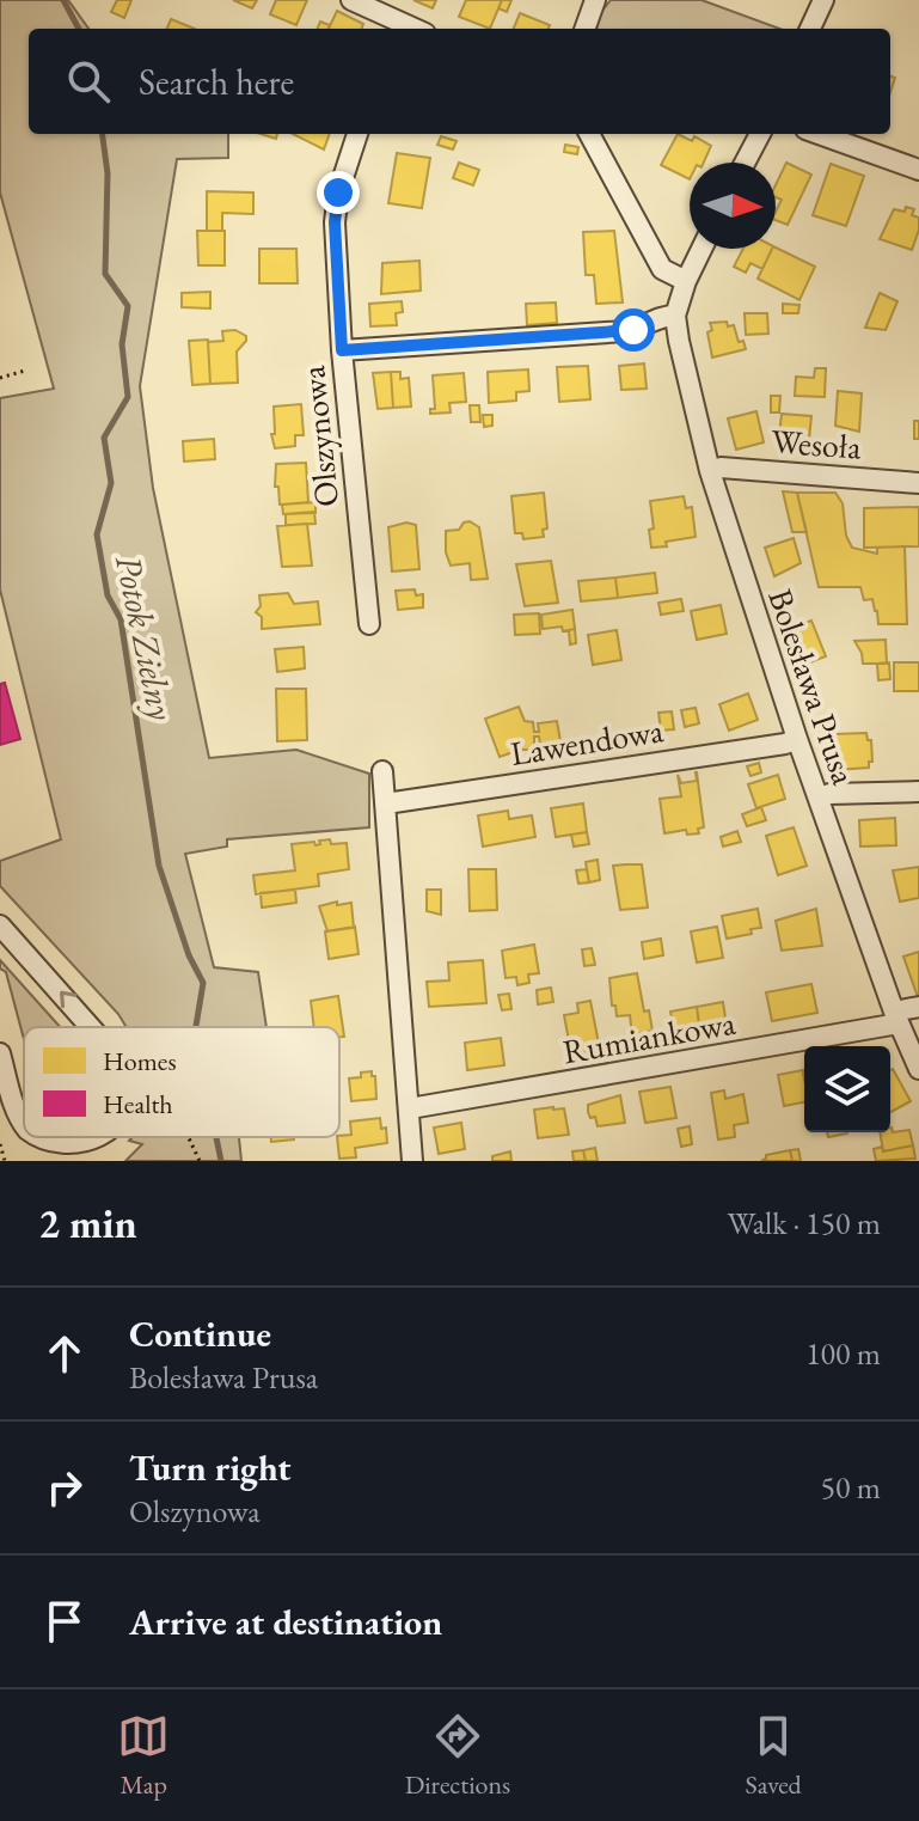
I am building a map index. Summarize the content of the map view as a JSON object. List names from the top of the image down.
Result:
{
  "streets": {
    "street": [
      "Olszynowa",
      "Wesoła",
      "Bolesława Prusa",
      "Lawendowa",
      "Rumiankowa"
    ]
  },
  "crossings": [
    ["Wesoła", "Bolesława Prusa"],
    ["Bolesława Prusa", "Lawendowa"],
    ["Bolesława Prusa", "Rumiankowa"]
  ],
  "water": ["Potok Zielny"],
  "legend": ["Homes", "Health"],
  "north": "right",
  "page": {
    "search": "Search here",
    "heading": ["2 min", "Walk · 150 m"],
    "list": [
      ["Continue", "Bolesława Prusa", "100 m"],
      ["Turn right", "Olszynowa", "50 m"],
      "Arrive at destination"
    ],
    "nav": ["Map", "Directions", "Saved"]
  }
}
